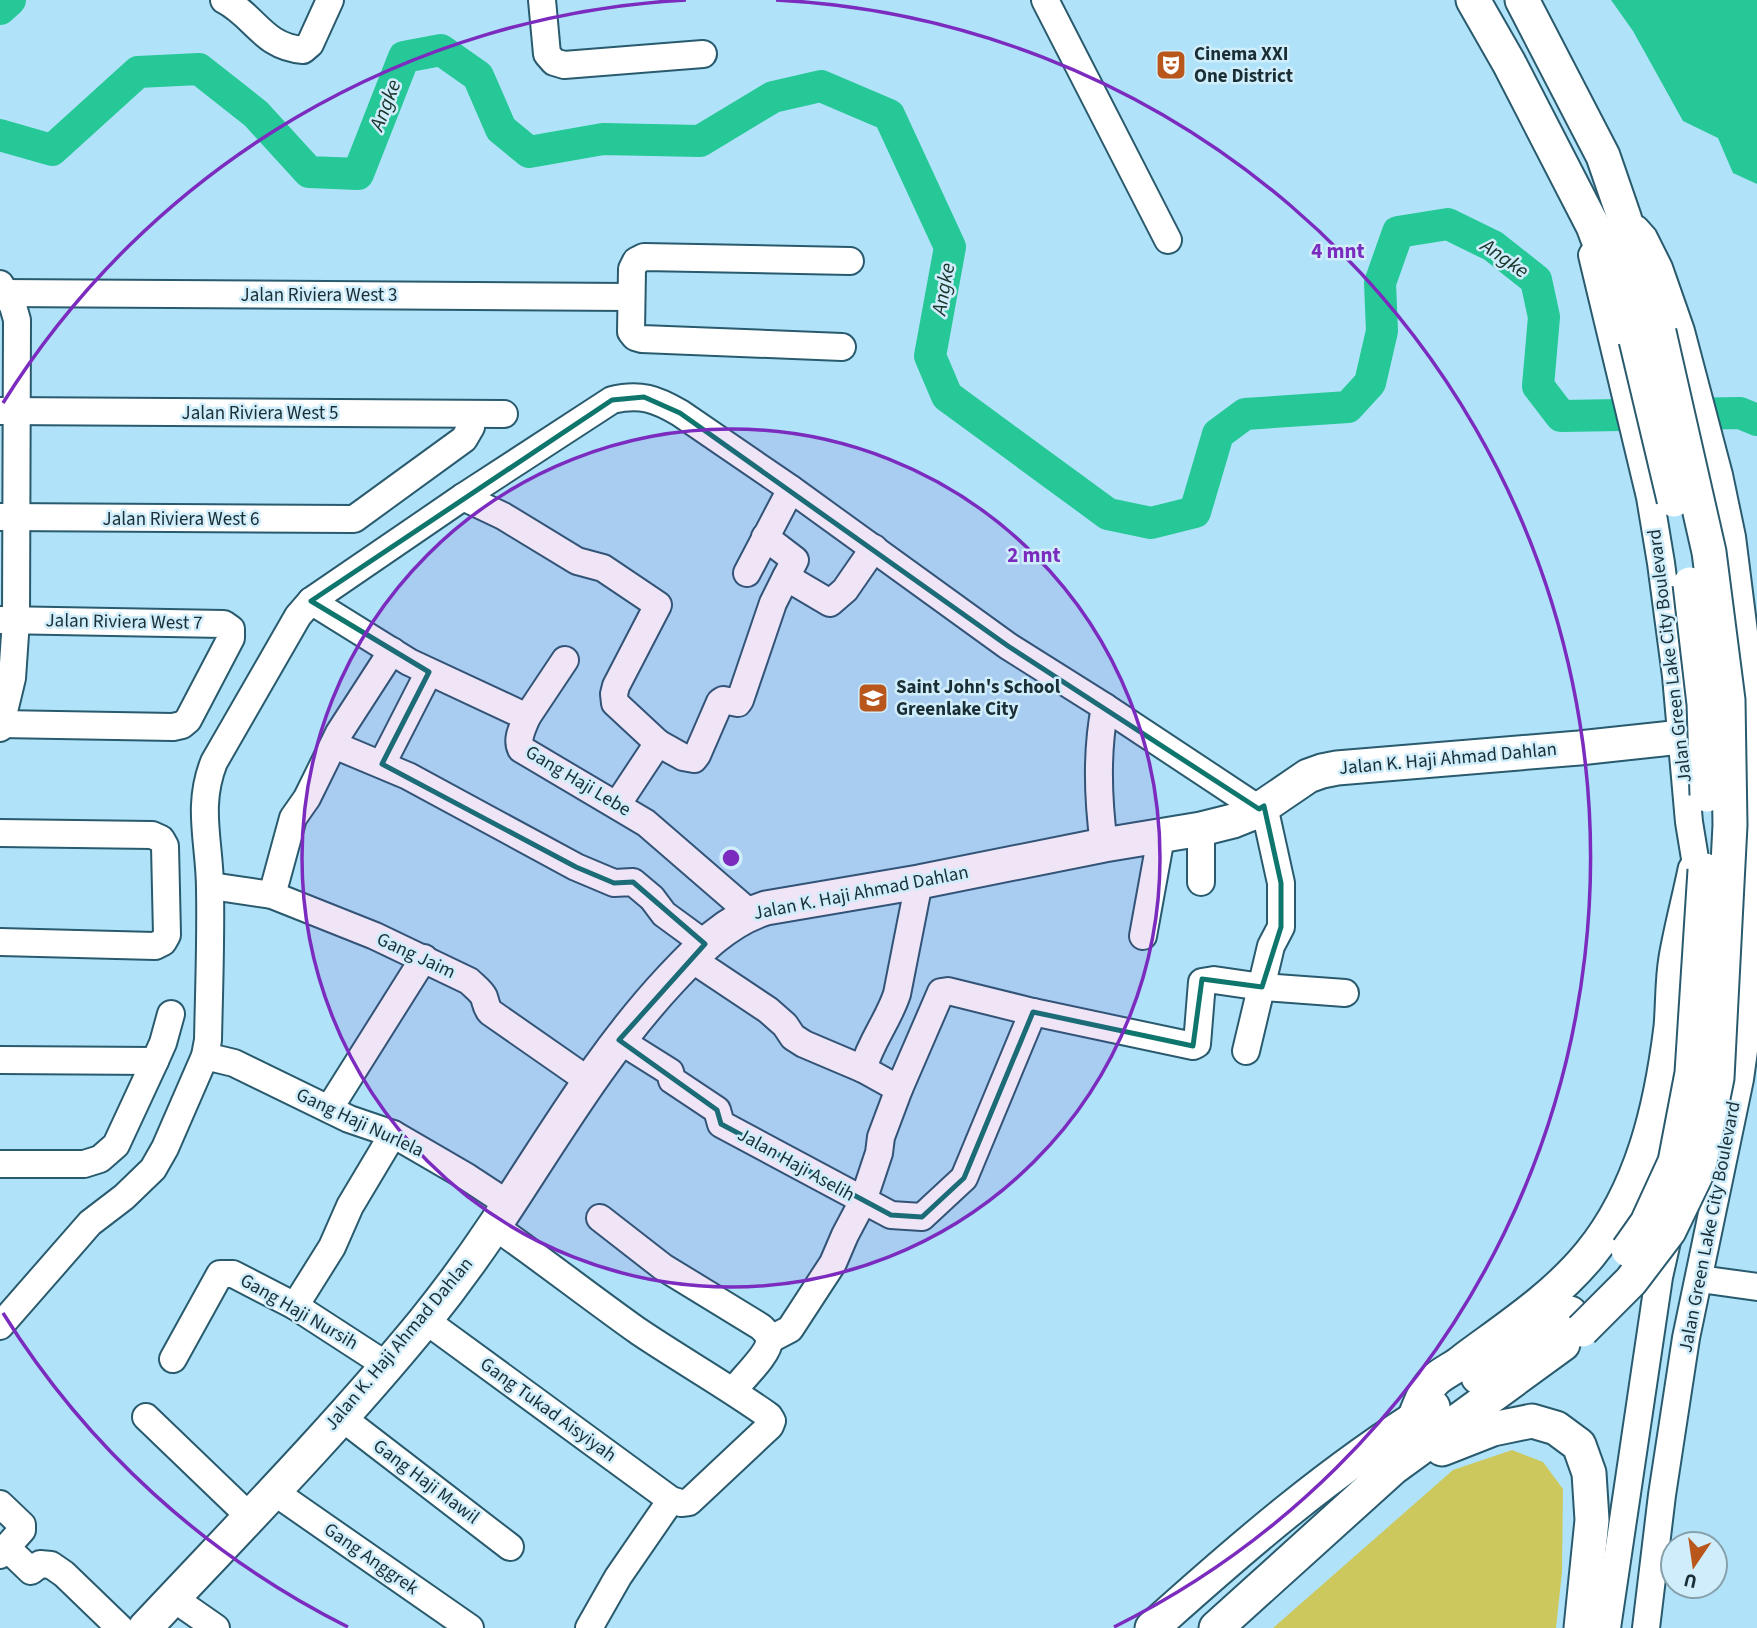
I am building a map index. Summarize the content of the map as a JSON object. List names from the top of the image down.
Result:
{
  "streets": {
    "main road": ["Jalan K. Haji Ahmad Dahlan"],
    "street": [
      "Jalan Riviera West 3",
      "Jalan Riviera West 5",
      "Jalan Riviera West 6",
      "Jalan Riviera West 7",
      "Jalan Green Lake City Boulevard",
      "Gang Haji Lebe",
      "Gang Jaim",
      "Gang Haji Nurlela",
      "Jalan Haji Aselih",
      "Gang Haji Nursih",
      "Gang Tukad Aisyiyah",
      "Gang Haji Mawil",
      "Gang Anggrek"
    ]
  },
  "crossings": [
    ["Jalan Riviera West 5", "Jalan Riviera West 6"],
    ["Jalan Green Lake City Boulevard", "Jalan K. Haji Ahmad Dahlan"],
    ["Jalan K. Haji Ahmad Dahlan", "Gang Haji Lebe"],
    ["Jalan K. Haji Ahmad Dahlan", "Gang Jaim"],
    ["Jalan K. Haji Ahmad Dahlan", "Gang Haji Nurlela"],
    ["Jalan K. Haji Ahmad Dahlan", "Jalan Haji Aselih"],
    ["Jalan K. Haji Ahmad Dahlan", "Gang Haji Nursih"],
    ["Jalan K. Haji Ahmad Dahlan", "Gang Tukad Aisyiyah"],
    ["Jalan K. Haji Ahmad Dahlan", "Gang Haji Mawil"],
    ["Jalan K. Haji Ahmad Dahlan", "Gang Anggrek"],
    ["Gang Haji Nurlela", "Gang Tukad Aisyiyah"]
  ],
  "water": ["Angke"],
  "places": {
    "theatre": ["Cinema XXI One District"],
    "school or university": ["Saint John's School Greenlake City"]
  },
  "north": "bottom",
  "rings": ["4 mnt", "2 mnt"]
}
